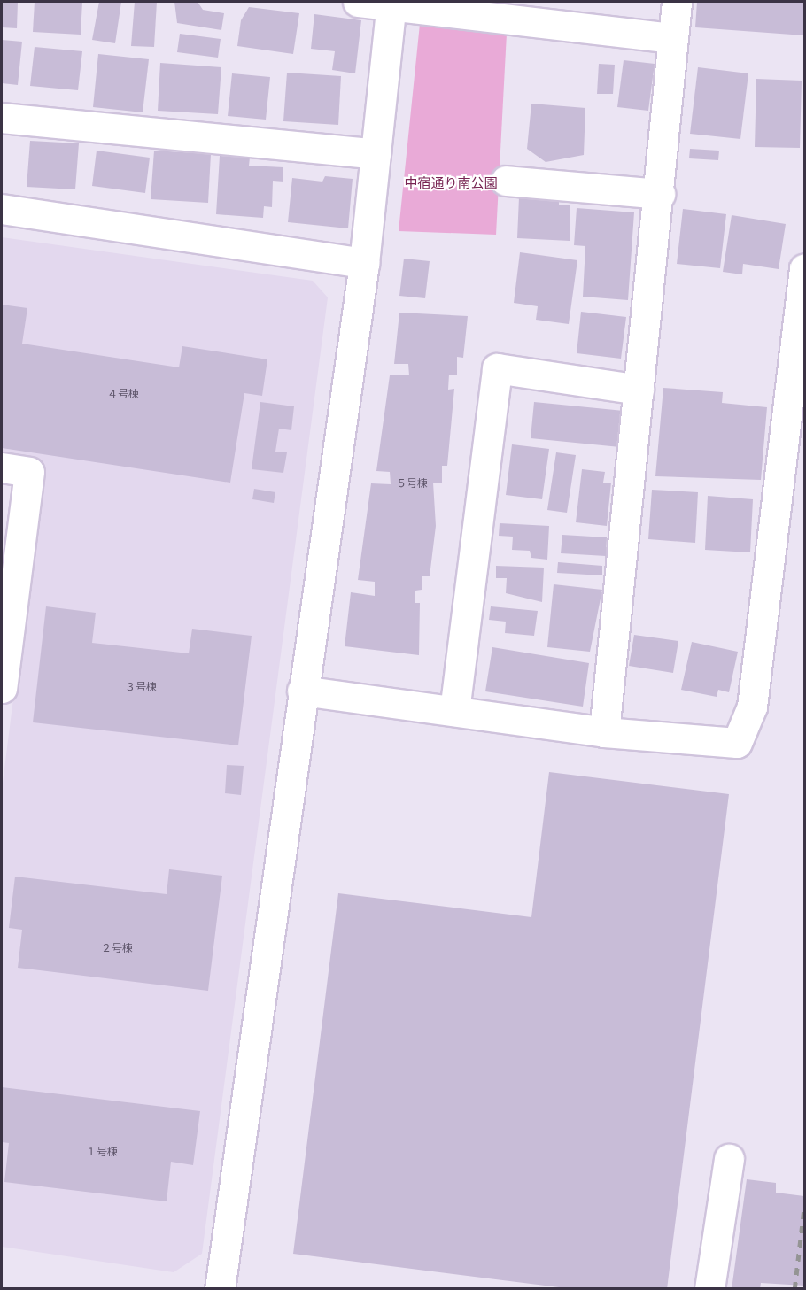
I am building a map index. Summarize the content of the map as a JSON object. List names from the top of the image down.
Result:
{
  "parks": ["中宿通り南公園"],
  "house_numbers": [
    "４号棟",
    "５号棟",
    "３号棟",
    "２号棟",
    "１号棟"
  ]
}
